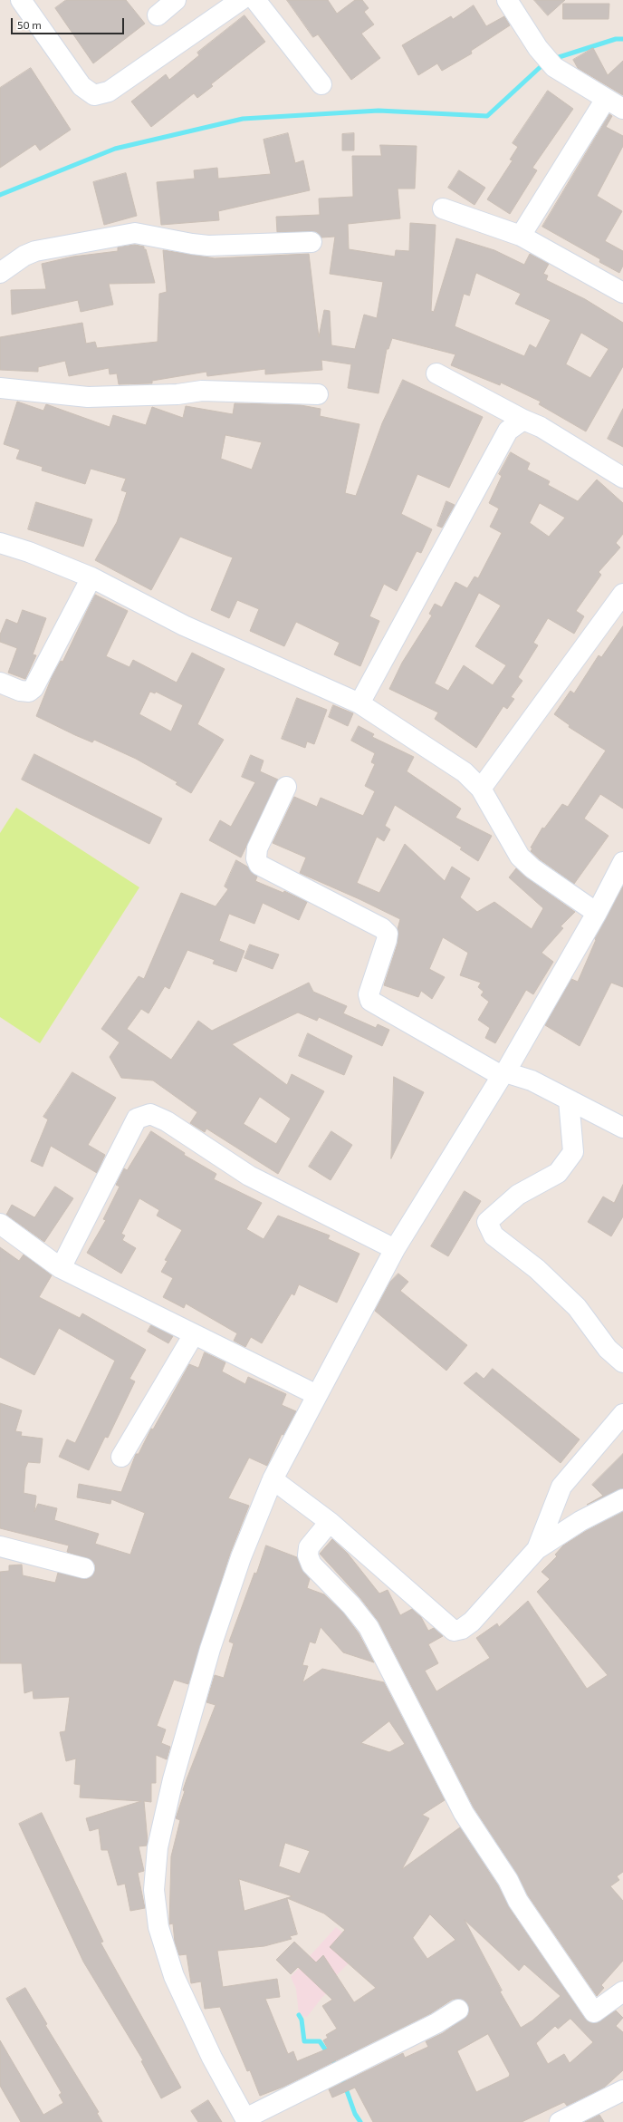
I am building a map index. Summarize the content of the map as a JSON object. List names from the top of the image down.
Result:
{
  "scale_bar": "50 m"
}
